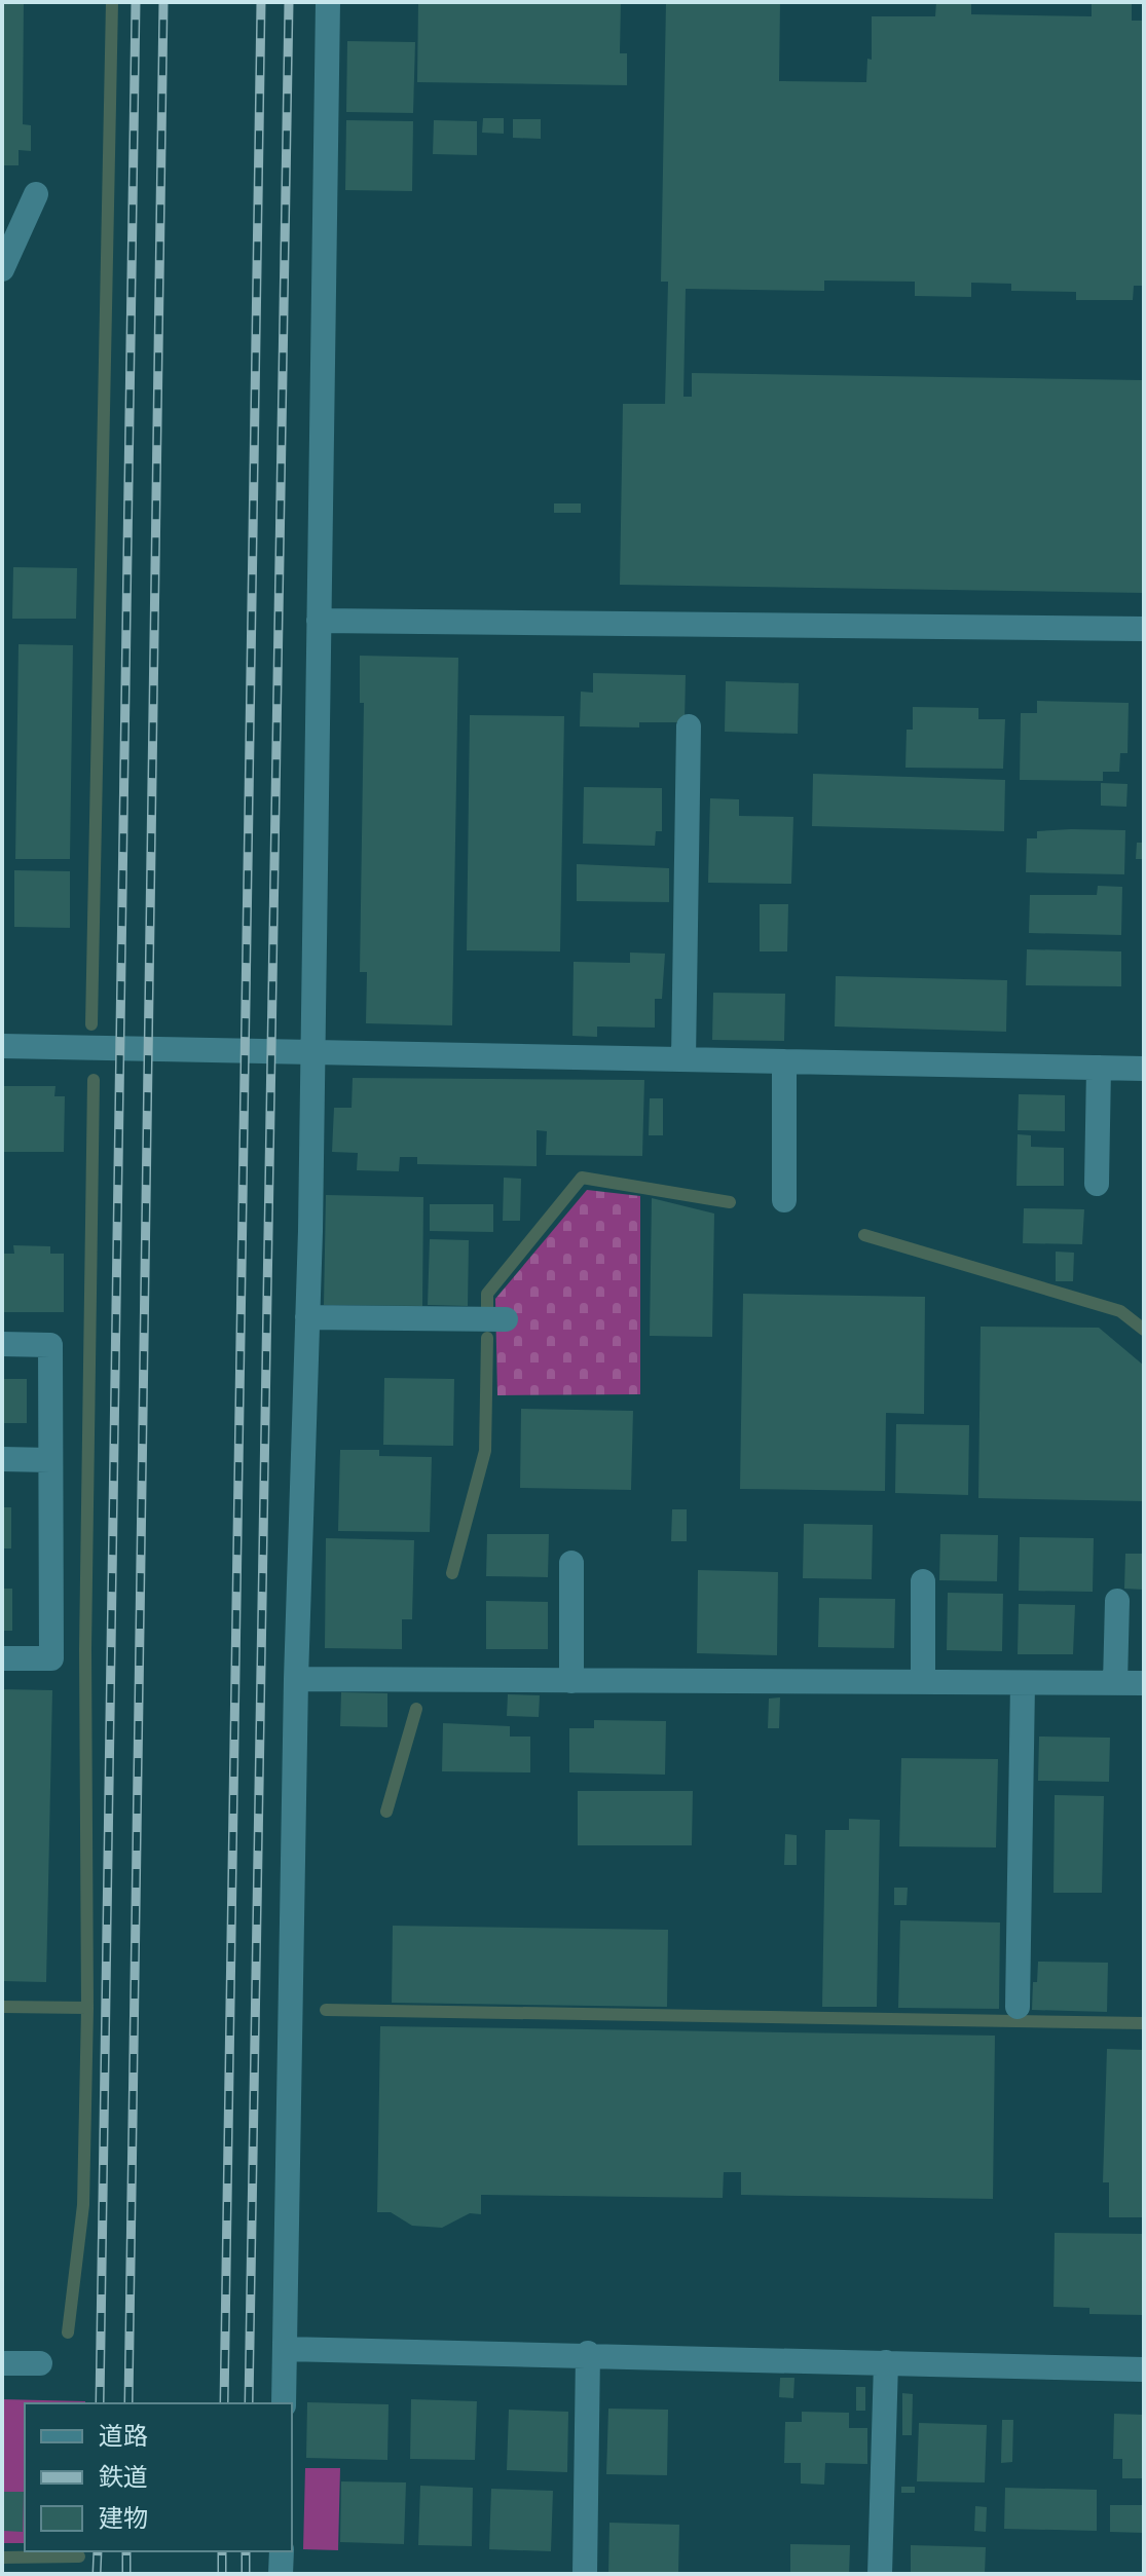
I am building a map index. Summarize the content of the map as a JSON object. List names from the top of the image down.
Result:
{
  "legend": ["道路", "鉄道", "建物"]
}
